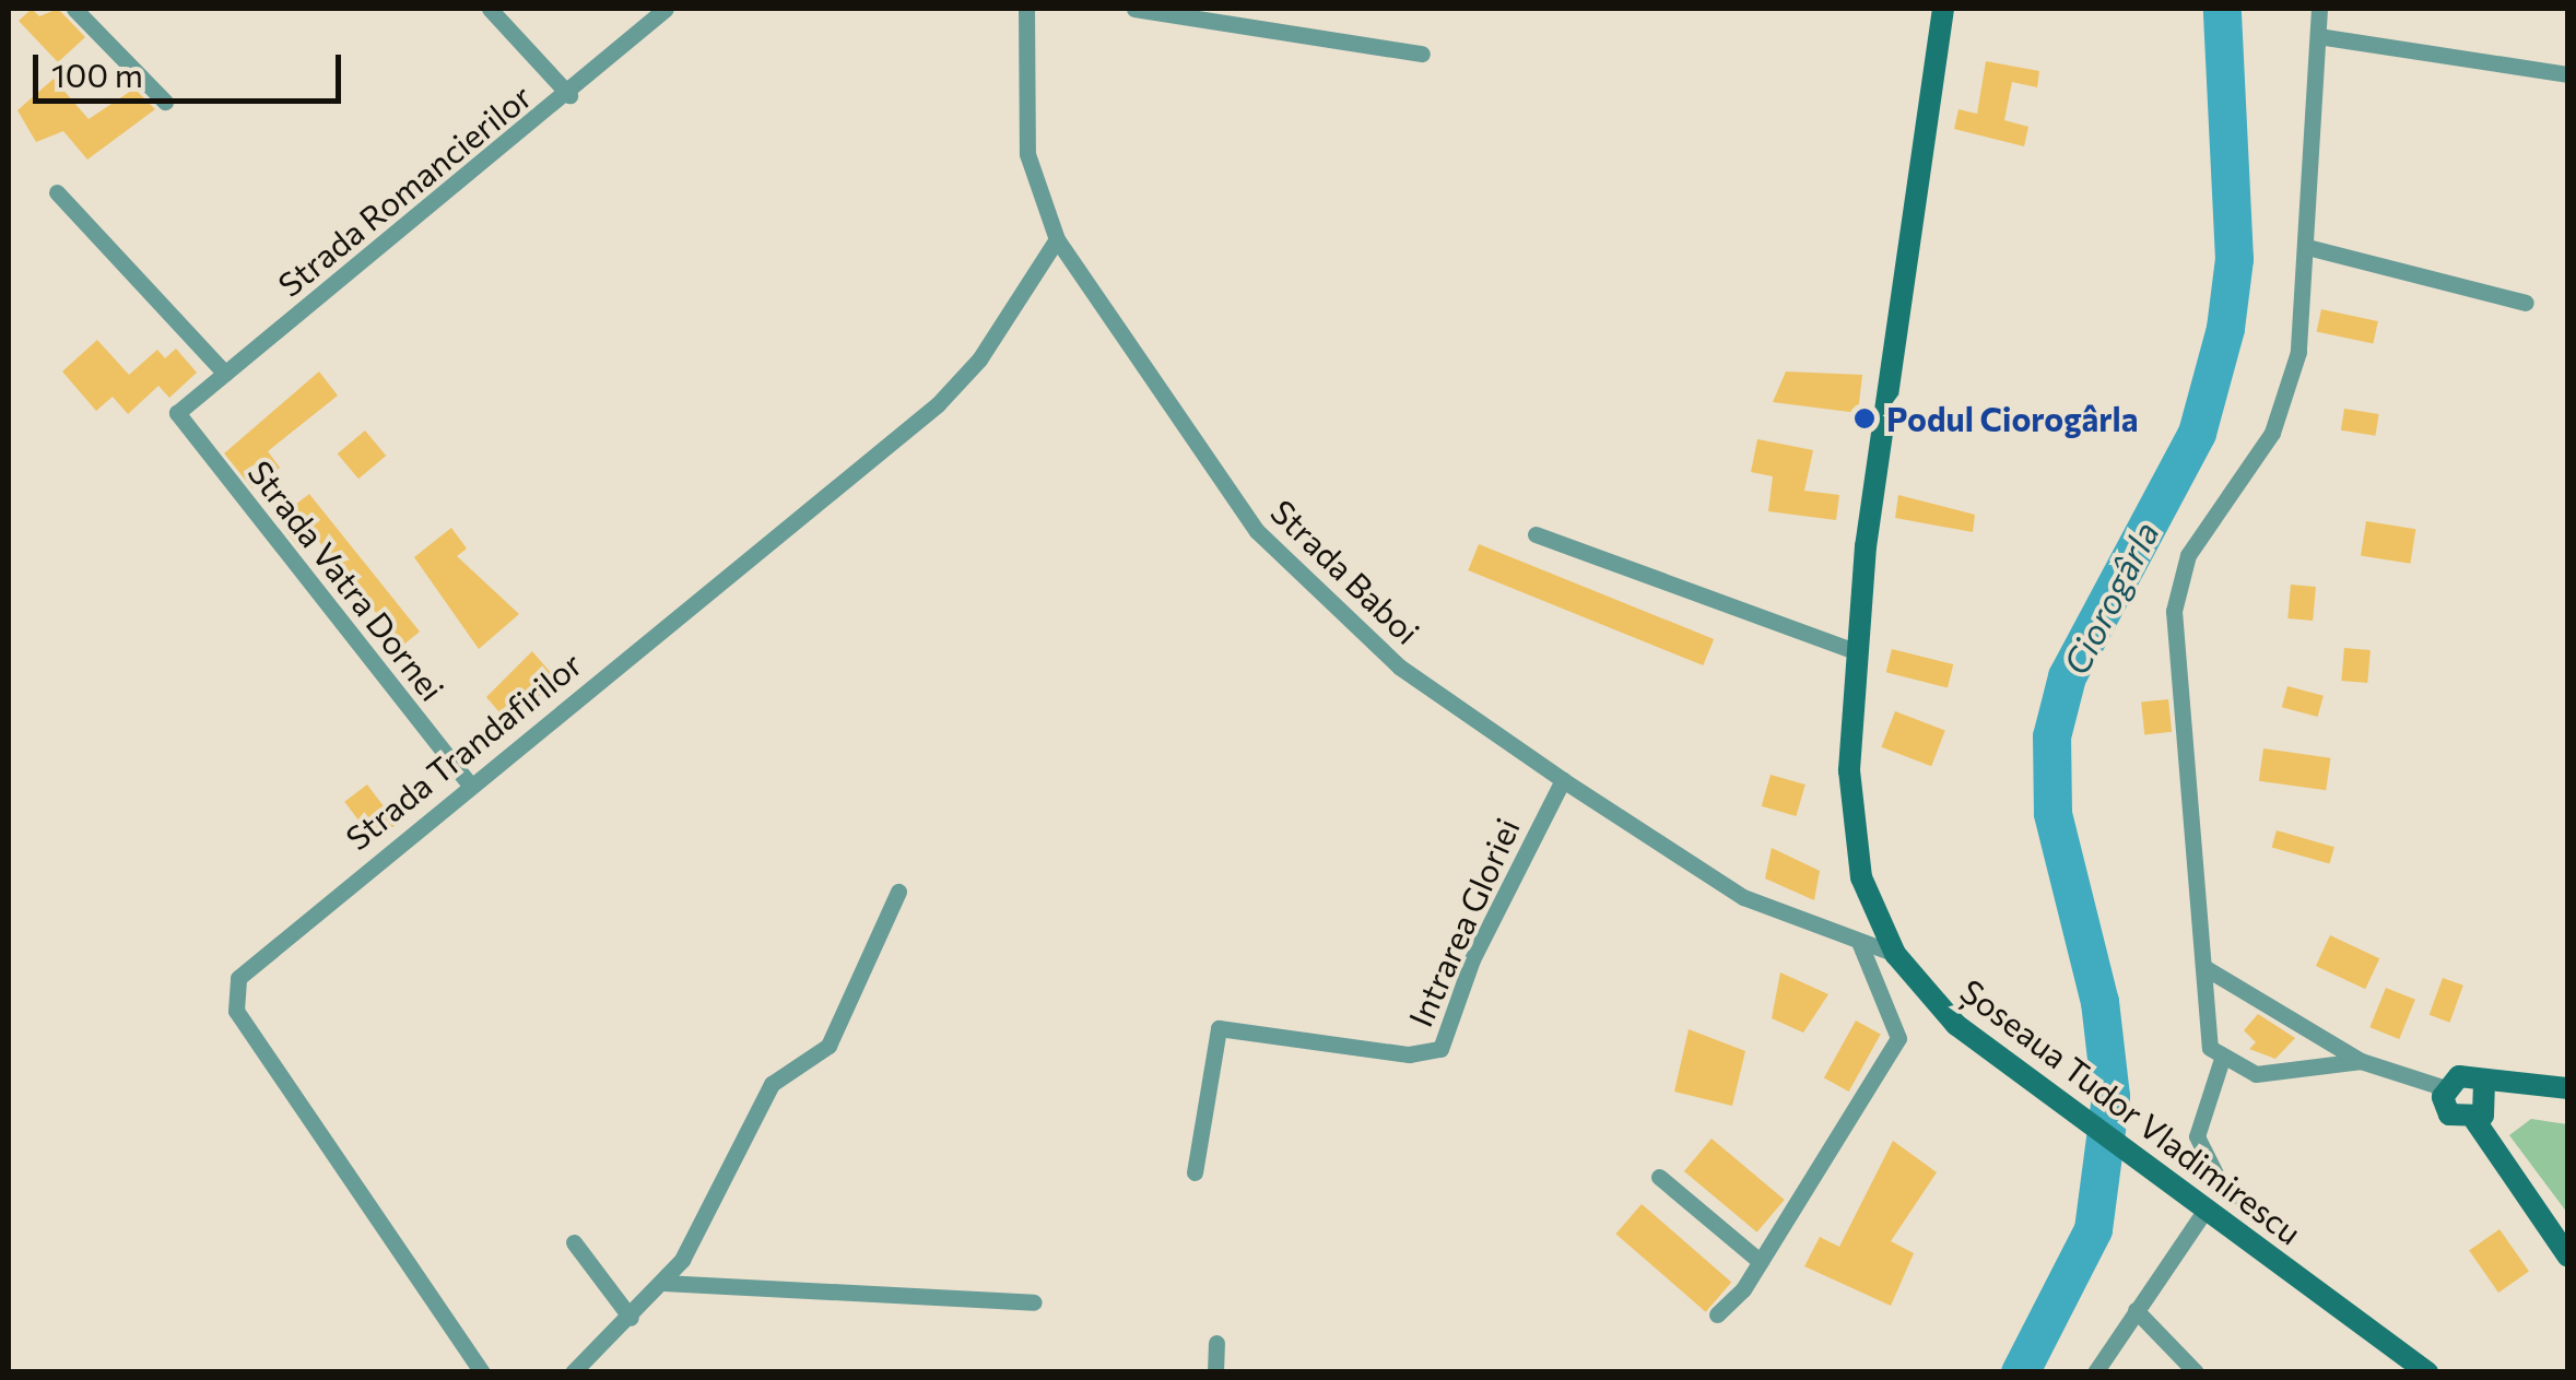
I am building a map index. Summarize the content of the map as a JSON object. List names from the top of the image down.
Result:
{
  "streets": {
    "main road": ["Șoseaua Tudor Vladimirescu"],
    "street": [
      "Strada Romancierilor",
      "Strada Baboi",
      "Strada Vatra Dornei",
      "Strada Trandafirilor",
      "Intrarea Gloriei"
    ]
  },
  "crossings": [
    ["Strada Romancierilor", "Strada Vatra Dornei"],
    ["Strada Baboi", "Strada Trandafirilor"],
    ["Strada Baboi", "Intrarea Gloriei"],
    ["Strada Baboi", "Șoseaua Tudor Vladimirescu"],
    ["Strada Vatra Dornei", "Strada Trandafirilor"]
  ],
  "water": ["Ciorogârla"],
  "places": ["Podul Ciorogârla"],
  "scale_bar": "100 m"
}
